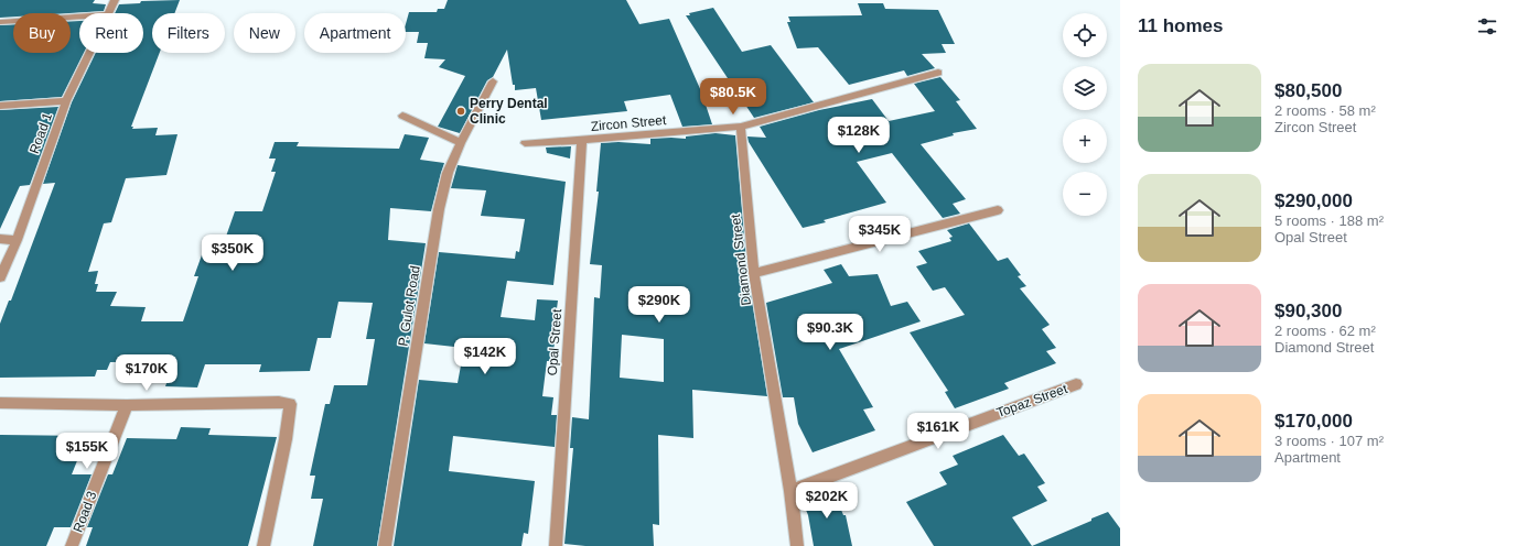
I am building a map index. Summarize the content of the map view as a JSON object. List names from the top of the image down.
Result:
{
  "streets": {
    "street": [
      "Zircon Street",
      "Road 1",
      "Diamond Street",
      "P. Gulot Road",
      "Opal Street",
      "Topaz Street",
      "Road 3"
    ]
  },
  "crossings": [
    ["Zircon Street", "Diamond Street"],
    ["Zircon Street", "Opal Street"],
    ["Diamond Street", "Topaz Street"]
  ],
  "places": ["Perry Dental Clinic"],
  "page": {
    "heading": "11 homes",
    "map_buttons": ["+", "−"],
    "chip": [
      "Buy",
      "Rent",
      "Filters",
      "New",
      "Apartment"
    ],
    "list": [
      {
        "name": "$80,500",
        "note": "2 rooms · 58 m² · Zircon Street"
      },
      {
        "name": "$290,000",
        "note": "5 rooms · 188 m² · Opal Street"
      },
      {
        "name": "$90,300",
        "note": "2 rooms · 62 m² · Diamond Street"
      },
      {
        "name": "$170,000",
        "note": "3 rooms · 107 m² · Apartment"
      }
    ],
    "price": [
      "$80.5K",
      "$128K",
      "$345K",
      "$350K",
      "$290K",
      "$90.3K",
      "$142K",
      "$170K",
      "$161K",
      "$155K",
      "$202K"
    ]
  }
}
